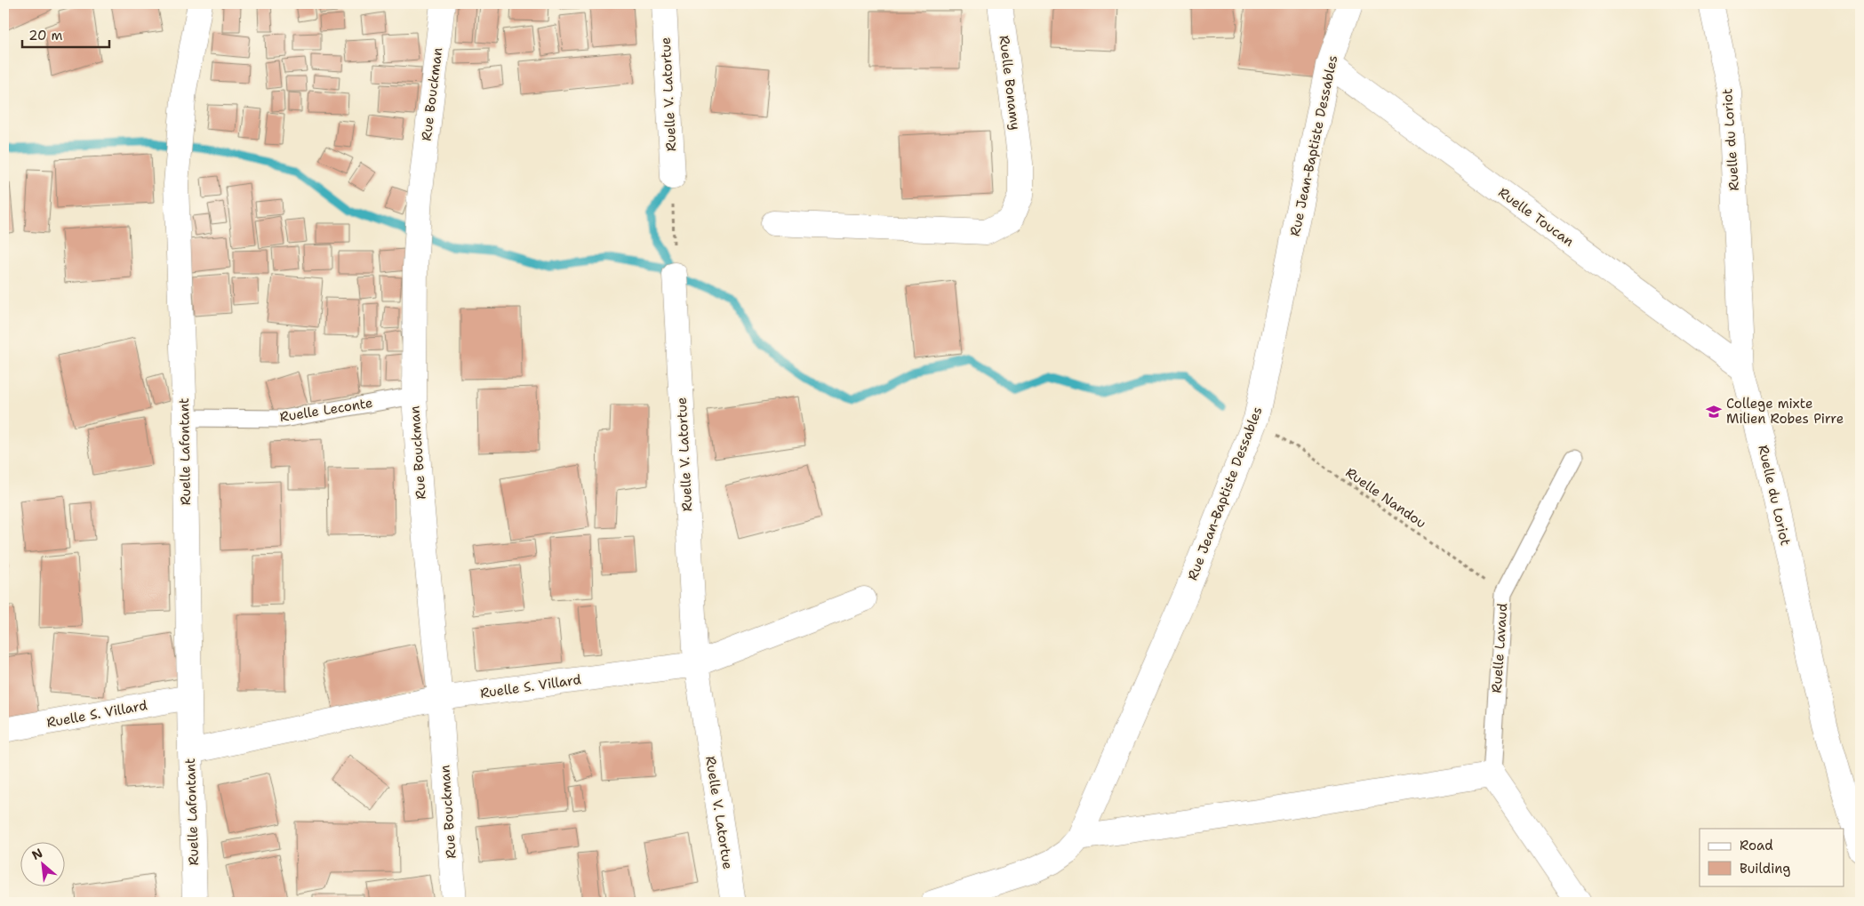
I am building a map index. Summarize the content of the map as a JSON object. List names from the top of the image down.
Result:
{
  "streets": {
    "street": [
      "Ruelle Bonamy",
      "Rue Bouckman",
      "Ruelle V. Latortue",
      "Ruelle du Loriot",
      "Rue Jean-Baptiste Dessables",
      "Ruelle Toucan",
      "Ruelle Lafontant",
      "Ruelle S. Villard"
    ],
    "lane": ["Ruelle Leconte", "Ruelle Lavaud"],
    "path": ["Ruelle Nandou"]
  },
  "crossings": [
    ["Rue Bouckman", "Ruelle Leconte"],
    ["Rue Bouckman", "Ruelle S. Villard"],
    ["Ruelle V. Latortue", "Ruelle S. Villard"],
    ["Ruelle du Loriot", "Ruelle Toucan"],
    ["Rue Jean-Baptiste Dessables", "Ruelle Toucan"],
    ["Rue Jean-Baptiste Dessables", "Ruelle Nandou"],
    ["Ruelle Leconte", "Ruelle Lafontant"],
    ["Ruelle Lafontant", "Ruelle S. Villard"],
    ["Ruelle Nandou", "Ruelle Lavaud"]
  ],
  "places": {
    "school or university": ["College mixte Milien Robes Pirre"]
  },
  "legend": ["Road", "Building"],
  "scale_bar": "20 m",
  "north": "top left"
}
